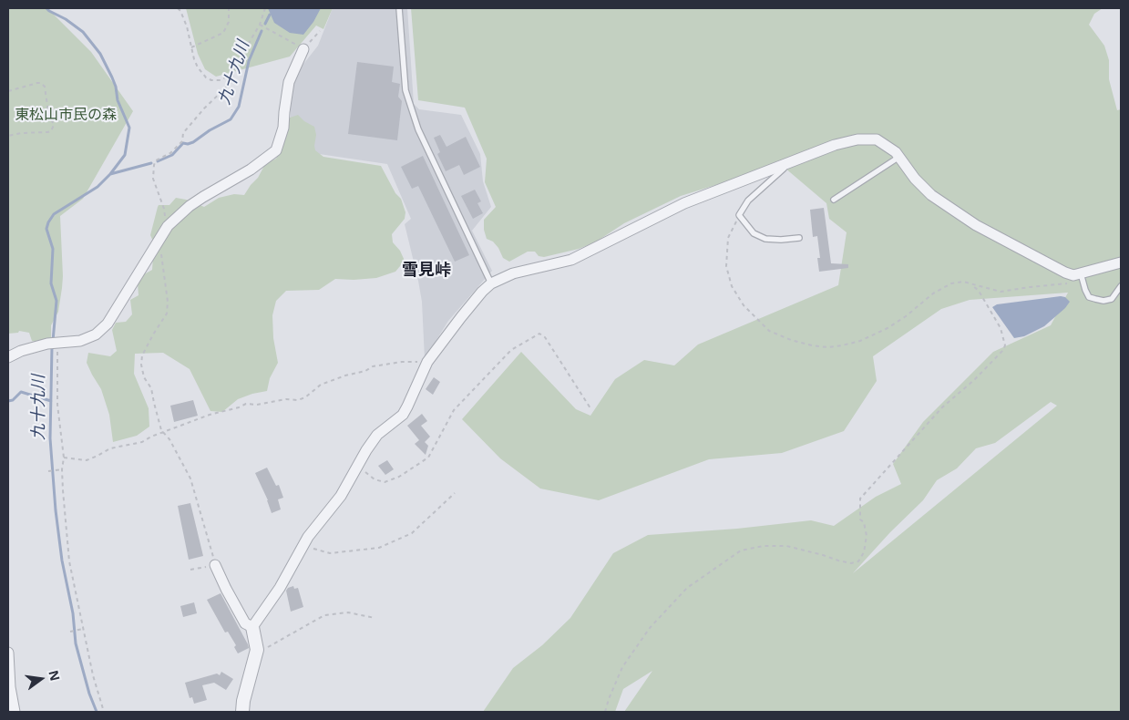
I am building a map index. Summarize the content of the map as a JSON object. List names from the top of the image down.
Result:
{
  "districts": ["雪見峠"],
  "water": ["九十九川"],
  "parks": ["東松山市民の森"],
  "north": "right"
}
